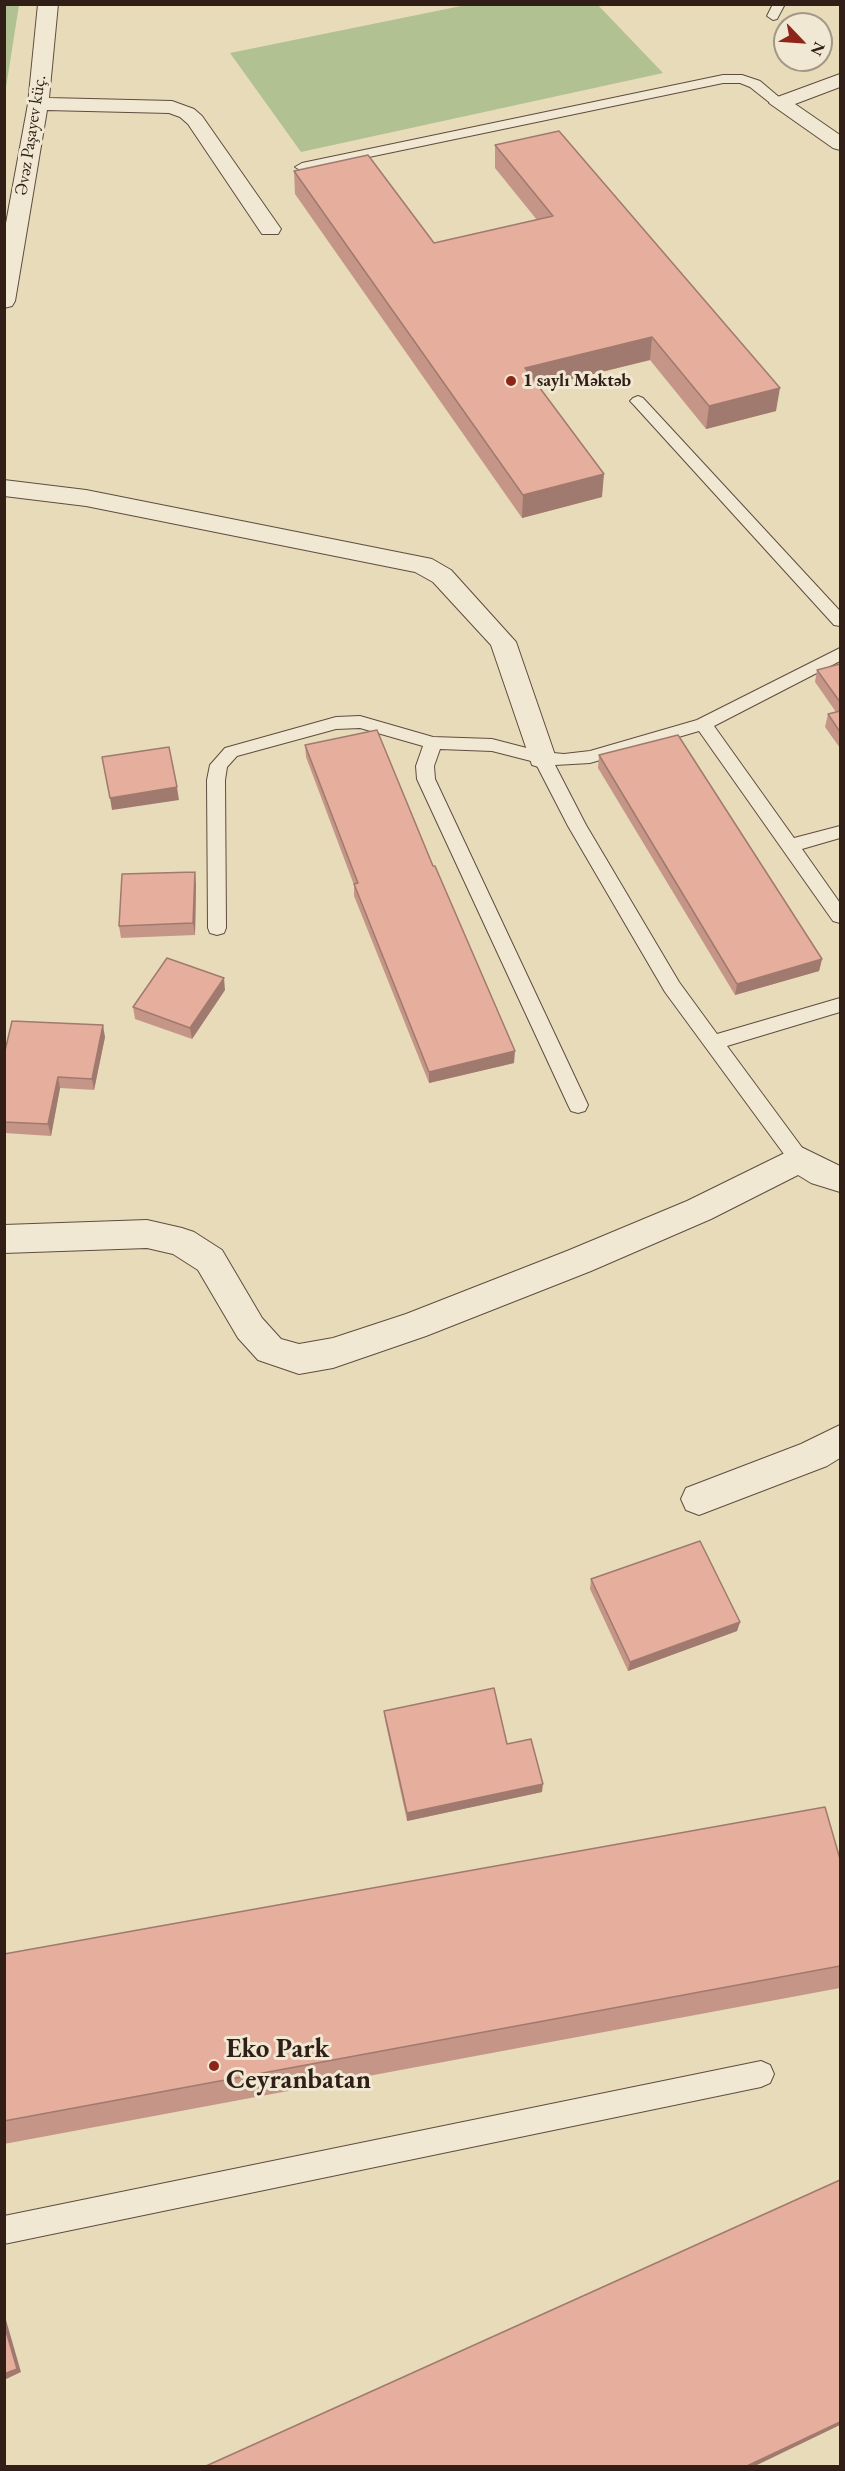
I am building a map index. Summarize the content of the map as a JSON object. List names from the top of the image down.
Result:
{
  "streets": {
    "street": ["Əvəz Paşayev küç."]
  },
  "places": ["1 saylı Məktəb", "Eko Park Ceyranbatan"],
  "north": "bottom right"
}
